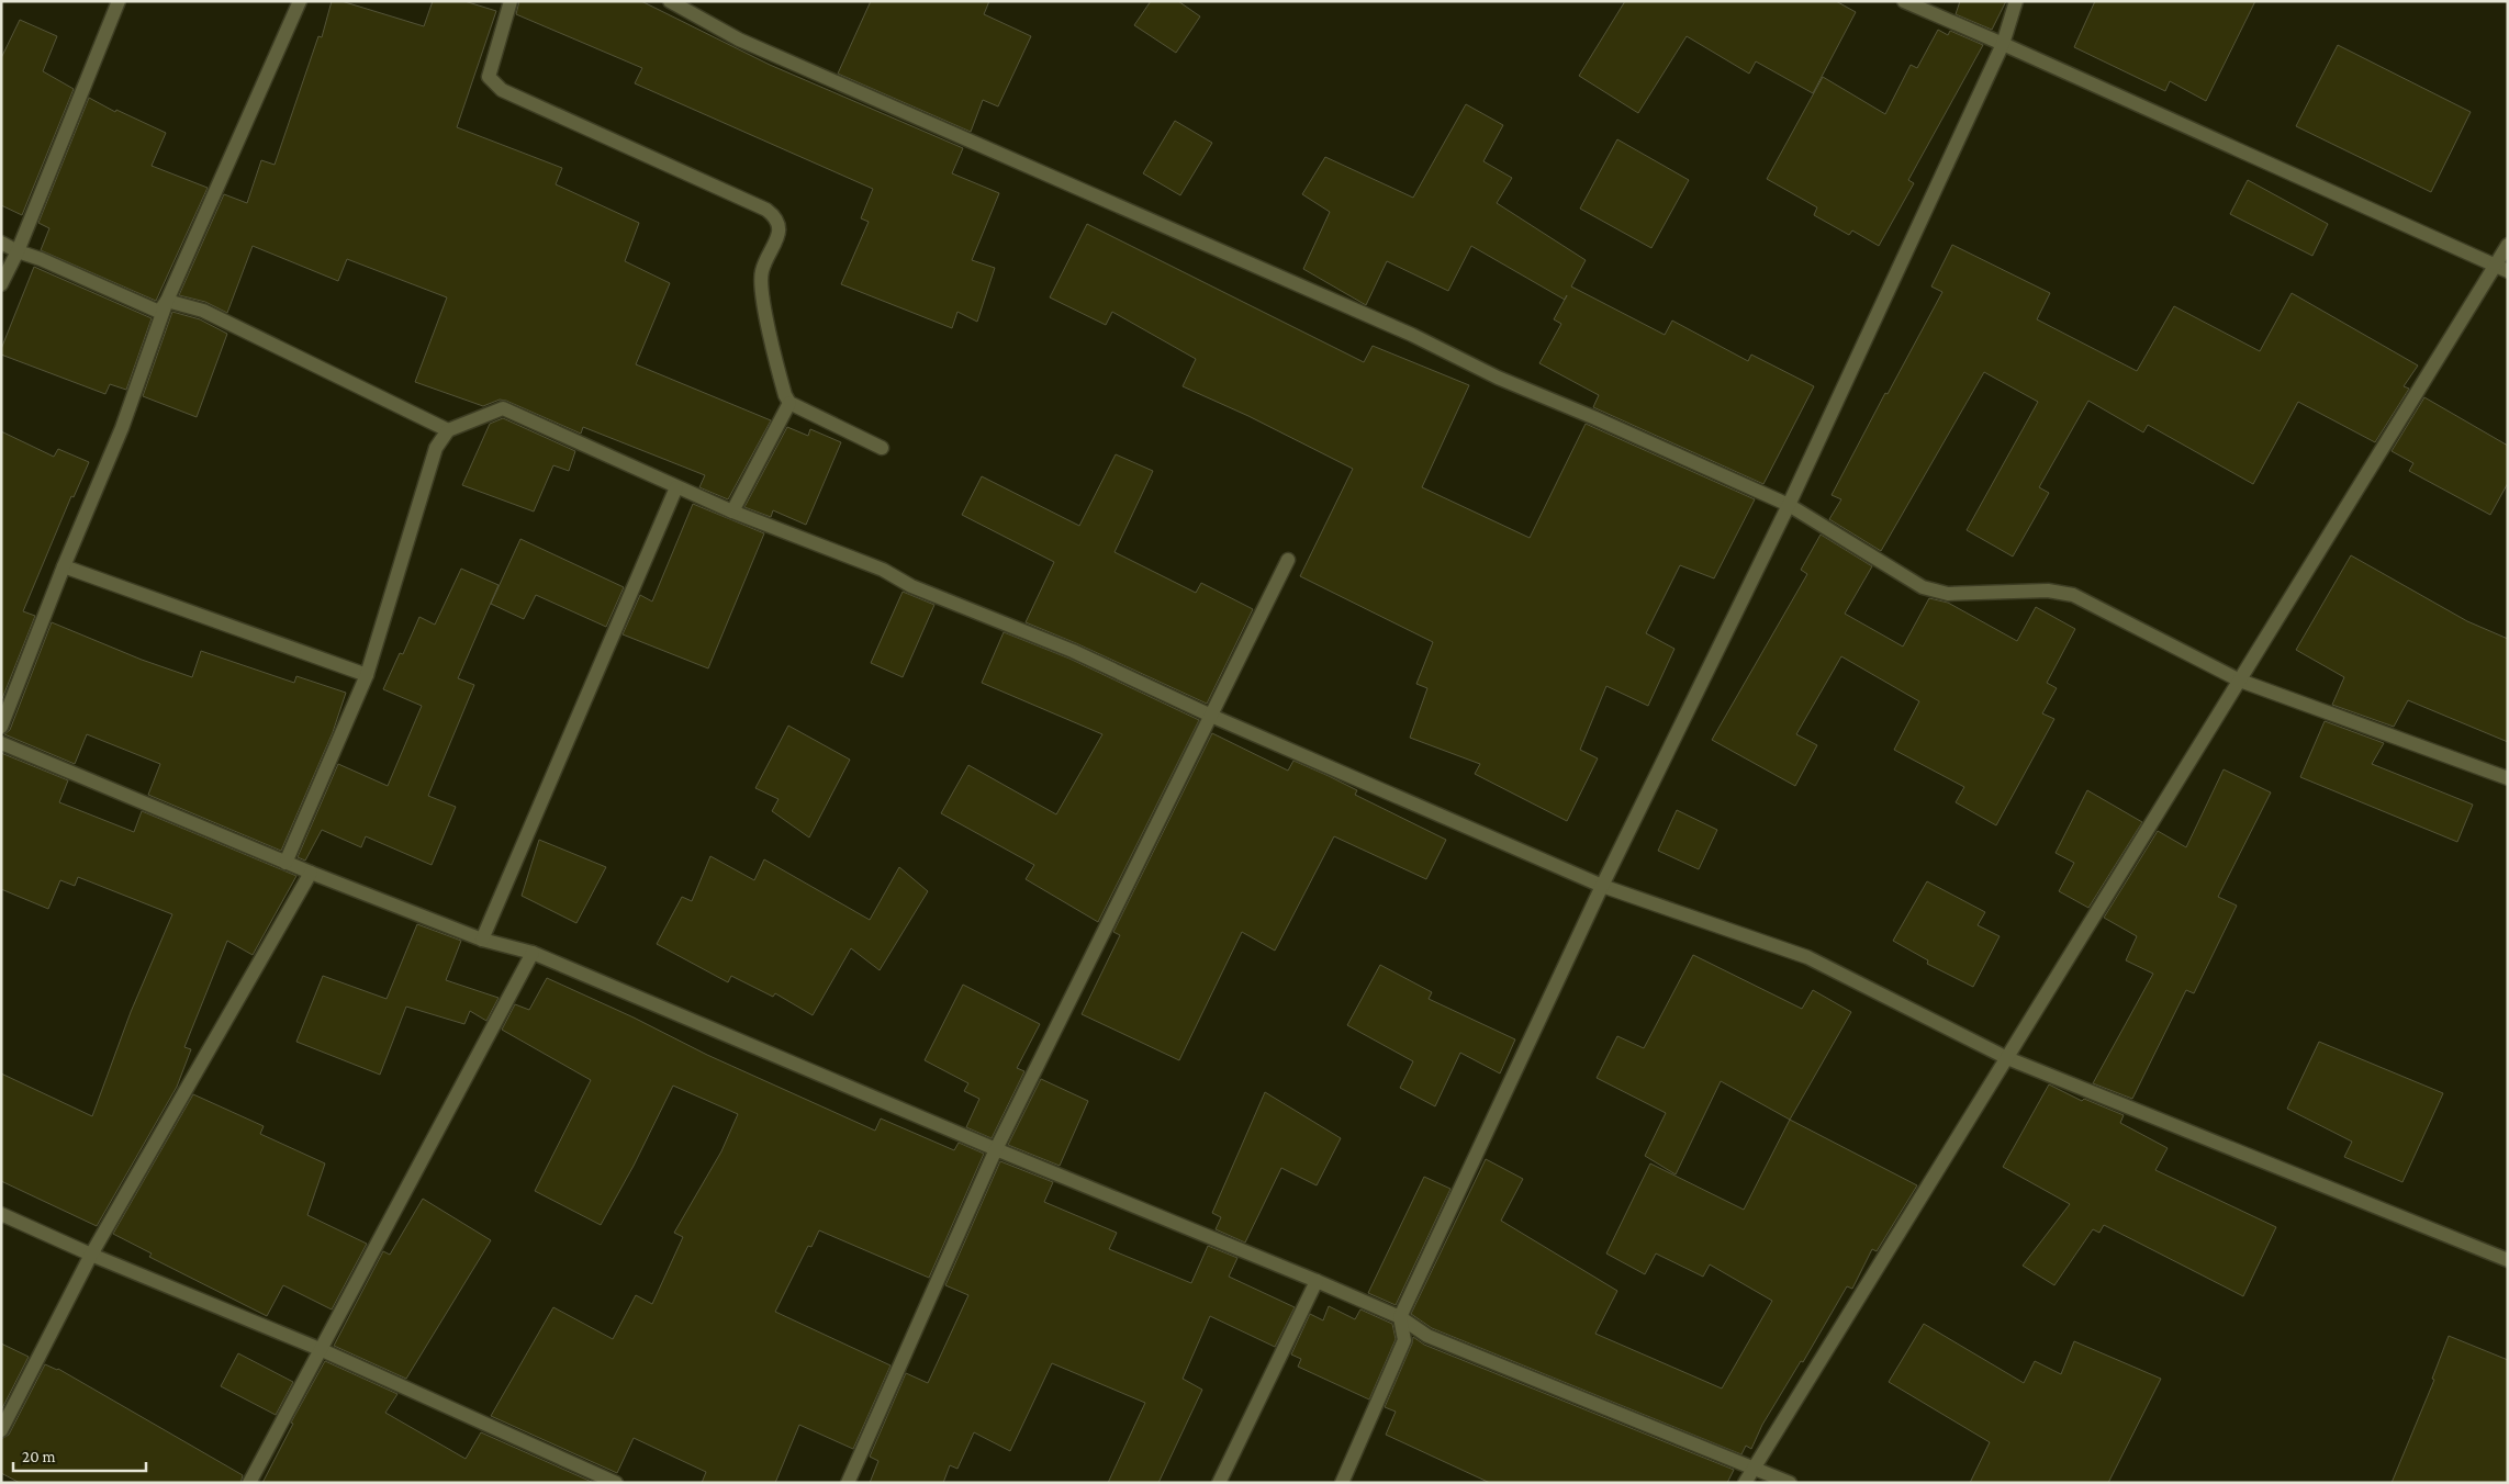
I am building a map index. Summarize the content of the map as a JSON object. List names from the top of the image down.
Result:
{
  "scale_bar": "20 m"
}
